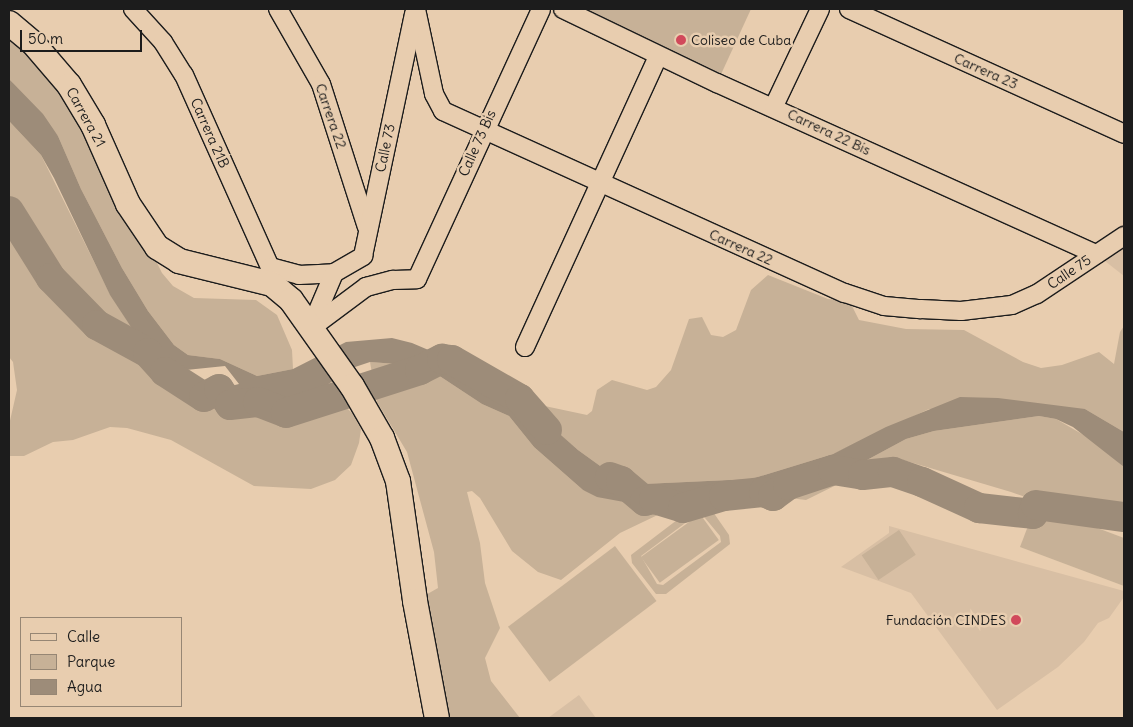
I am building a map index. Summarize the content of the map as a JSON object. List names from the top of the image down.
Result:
{
  "streets": {
    "street": [
      "Carrera 23",
      "Carrera 22",
      "Carrera 21",
      "Carrera 22 Bis",
      "Carrera 21B",
      "Calle 73 Bis",
      "Calle 73",
      "Calle 75"
    ]
  },
  "crossings": [
    ["Carrera 22", "Calle 73 Bis"],
    ["Carrera 22", "Calle 73"],
    ["Carrera 22", "Calle 75"],
    ["Carrera 21", "Carrera 21B"],
    ["Carrera 21", "Calle 73 Bis"],
    ["Carrera 21", "Calle 73"],
    ["Carrera 22 Bis", "Calle 75"],
    ["Carrera 21B", "Calle 73"]
  ],
  "places": ["Coliseo de Cuba", "Fundación CINDES"],
  "legend": ["Calle", "Parque", "Agua"],
  "scale_bar": "50 m"
}
